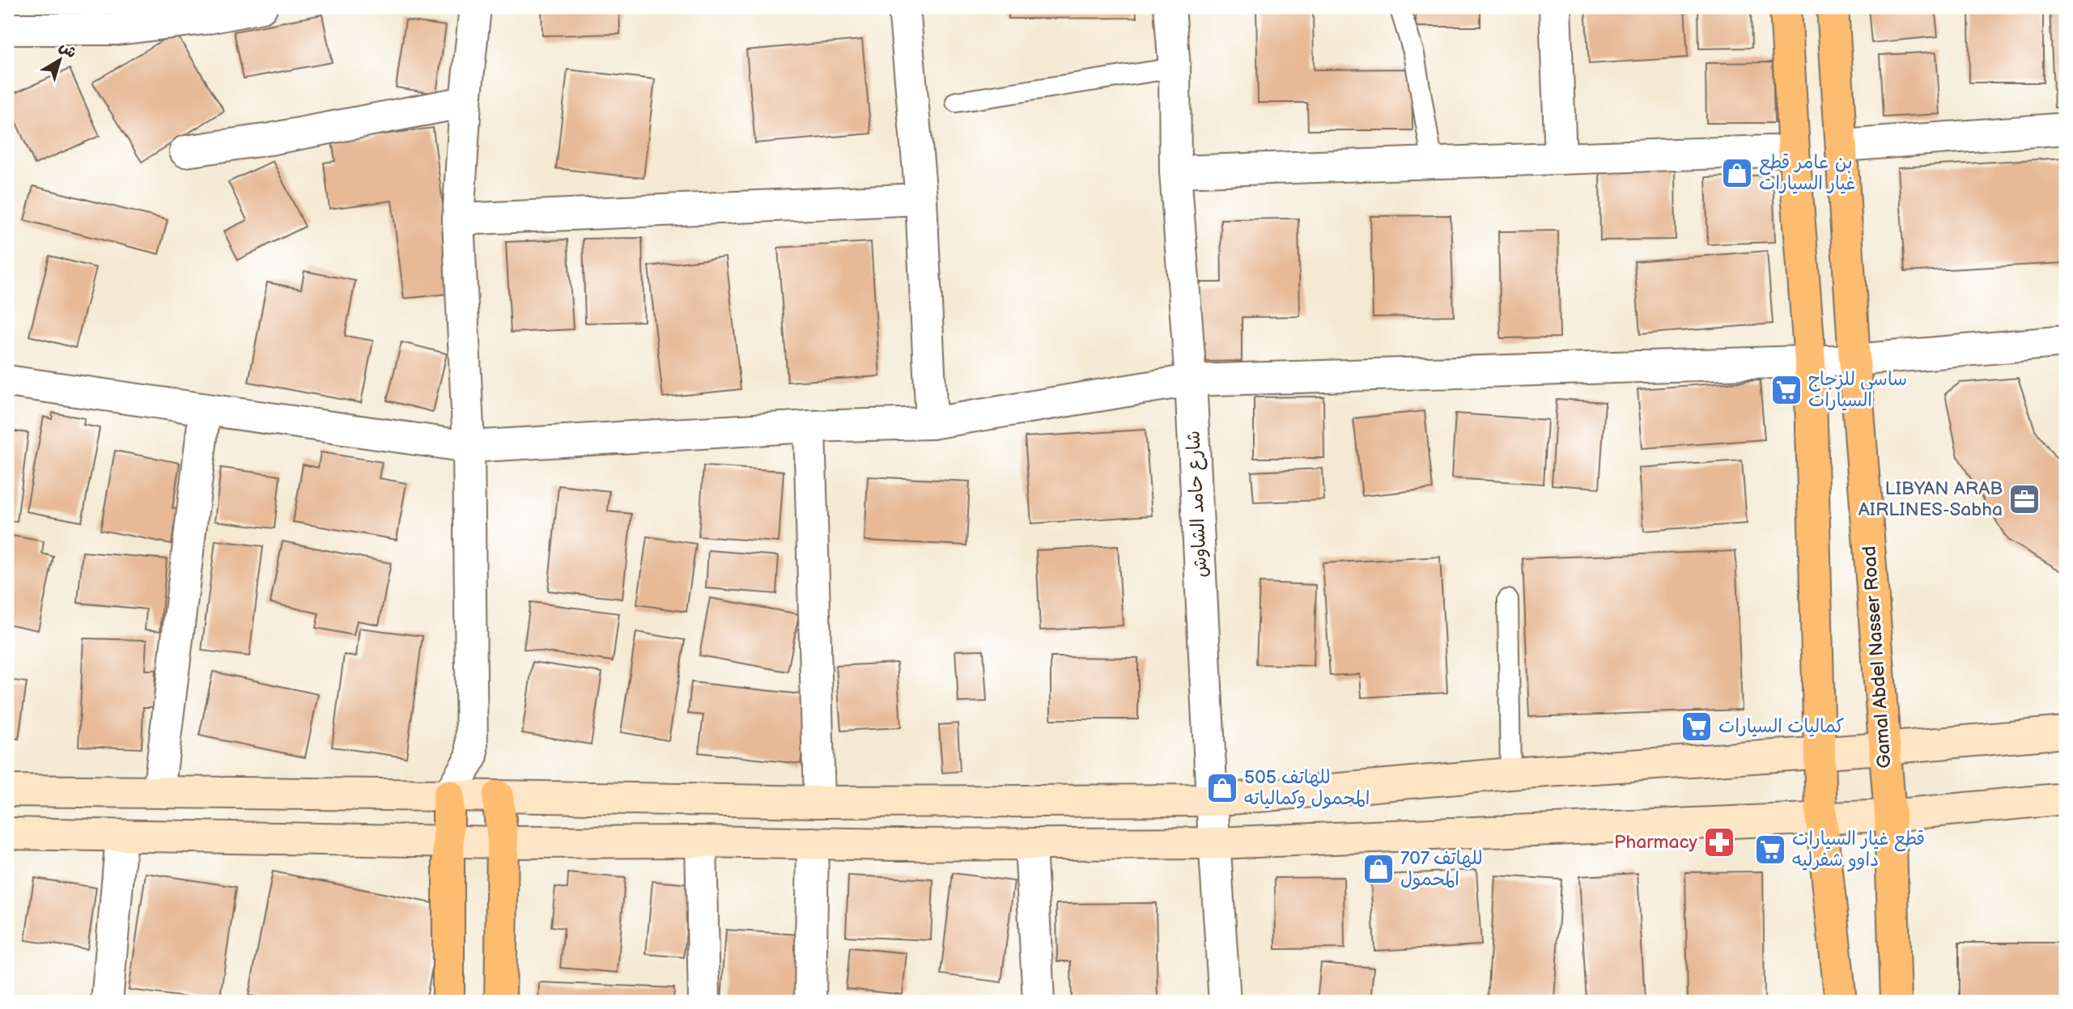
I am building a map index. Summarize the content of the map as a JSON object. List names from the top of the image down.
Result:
{
  "streets": {
    "main road": ["Gamal Abdel Nasser Road"],
    "street": ["شارع حامد الشاوش"]
  },
  "places": {
    "shop": ["بن عامر قطع غيار السيارات", "505 للهاتف المحمول وكمالياته", "707 للهاتف المحمول"],
    "supermarket": ["ساسي للزجاج السيارات", "كماليات السيارات", "قطع غيار السيارات داوو شفرليه"],
    "office": ["LIBYAN ARAB AIRLINES-Sabha"],
    "pharmacy": ["Pharmacy"]
  },
  "north": "top right"
}
